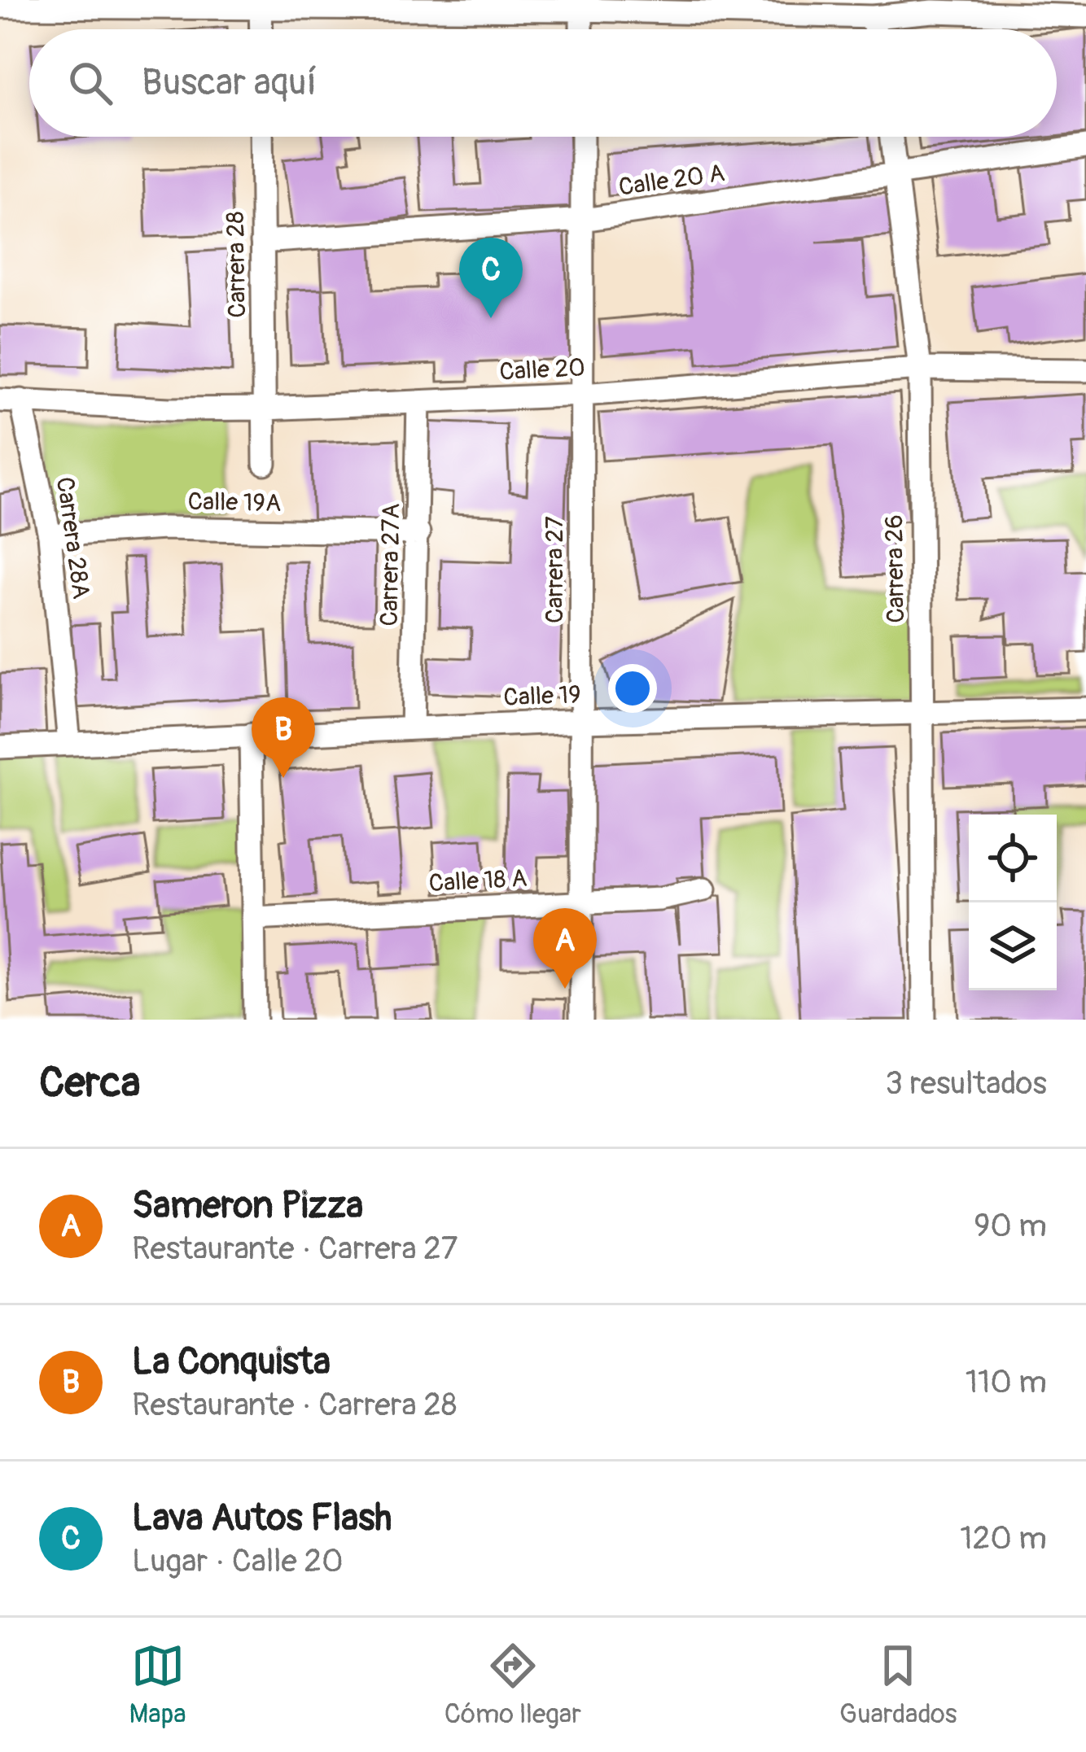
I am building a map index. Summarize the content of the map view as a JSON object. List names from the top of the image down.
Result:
{
  "streets": {
    "street": [
      "Calle 20 A",
      "Carrera 28",
      "Calle 20",
      "Calle 19A",
      "Carrera 28A",
      "Carrera 27A",
      "Carrera 26",
      "Carrera 27",
      "Calle 19",
      "Calle 18 A"
    ]
  },
  "crossings": [
    ["Calle 20 A", "Carrera 28"],
    ["Calle 20 A", "Carrera 26"],
    ["Calle 20 A", "Carrera 27"],
    ["Carrera 28", "Calle 20"],
    ["Calle 20", "Carrera 28A"],
    ["Calle 20", "Carrera 27A"],
    ["Calle 20", "Carrera 26"],
    ["Calle 20", "Carrera 27"],
    ["Calle 19A", "Carrera 28A"],
    ["Calle 19A", "Carrera 27A"],
    ["Carrera 28A", "Calle 19"],
    ["Carrera 27A", "Calle 19"],
    ["Carrera 26", "Calle 19"],
    ["Carrera 27", "Calle 19"],
    ["Carrera 27", "Calle 18 A"]
  ],
  "page": {
    "search": "Buscar aquí",
    "pins": ["C", "B", "A"],
    "heading": ["Cerca", "3 resultados"],
    "list": [
      {
        "mark": "A",
        "name": "Sameron Pizza",
        "note": "Restaurante · Carrera 27",
        "value": "90 m"
      },
      {
        "mark": "B",
        "name": "La Conquista",
        "note": "Restaurante · Carrera 28",
        "value": "110 m"
      },
      {
        "mark": "C",
        "name": "Lava Autos Flash",
        "note": "Lugar · Calle 20",
        "value": "120 m"
      }
    ],
    "nav": ["Mapa", "Cómo llegar", "Guardados"]
  }
}
